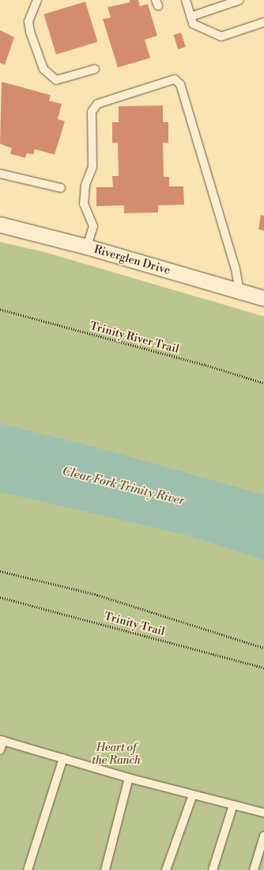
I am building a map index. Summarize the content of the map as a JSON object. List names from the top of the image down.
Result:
{
  "streets": {
    "street": ["Riverglen Drive"],
    "path": ["Trinity River Trail", "Trinity Trail"]
  },
  "water": ["Clear Fork Trinity River"],
  "parks": ["Heart of the Ranch"]
}
